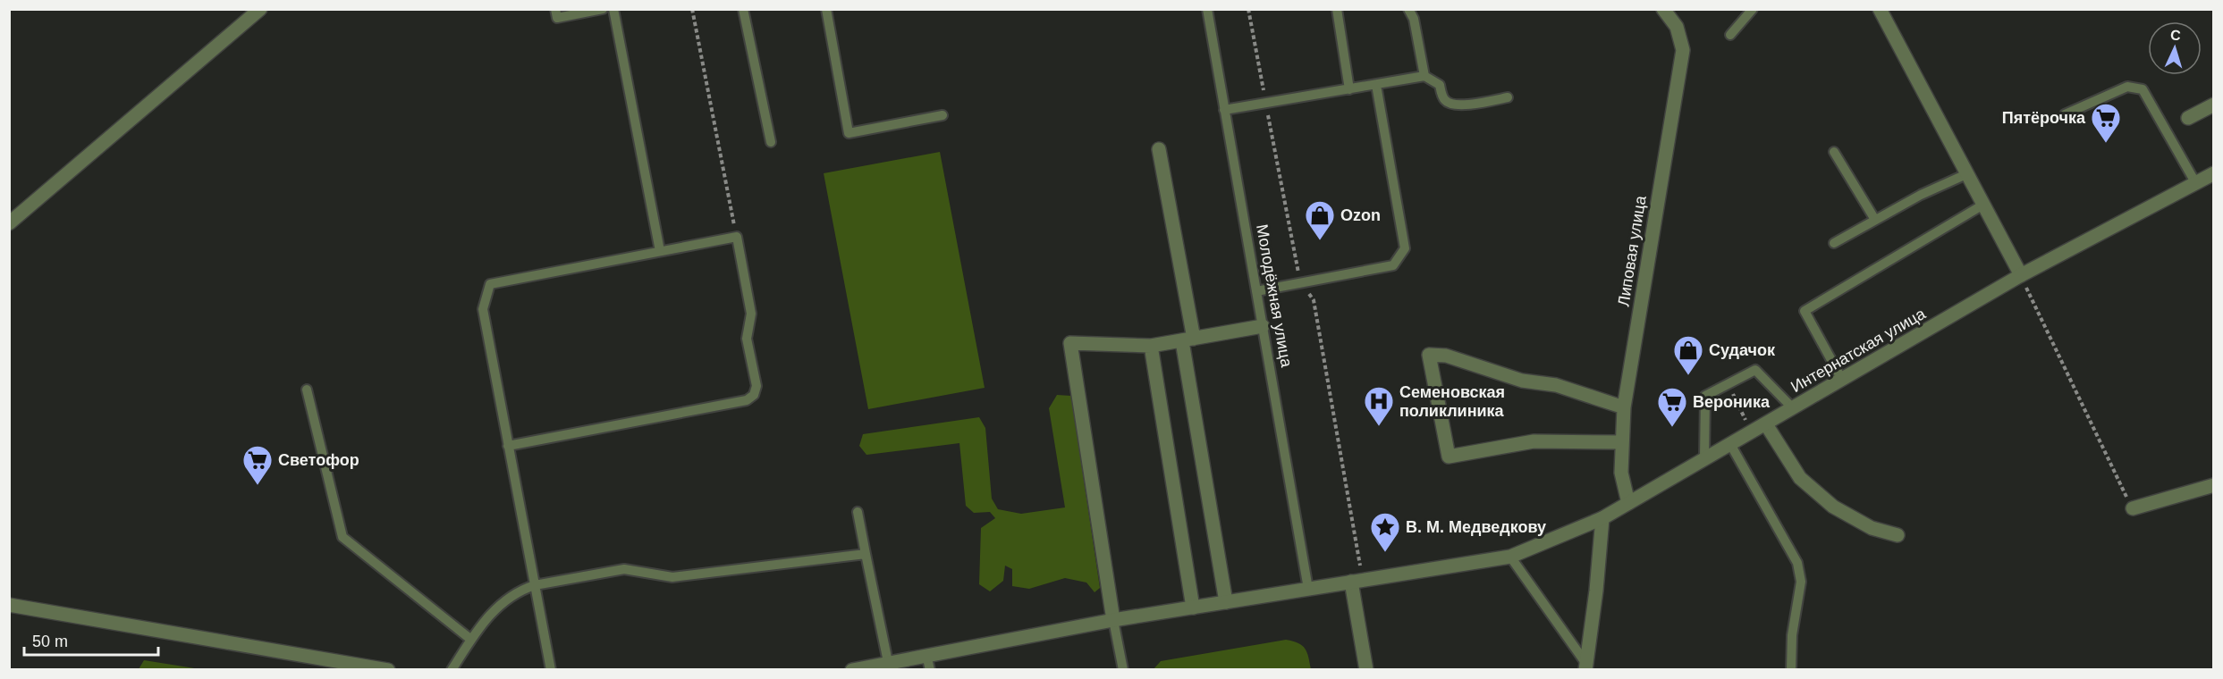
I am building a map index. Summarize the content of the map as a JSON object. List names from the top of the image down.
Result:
{
  "streets": {
    "street": ["Липовая улица", "Интернатская улица"],
    "lane": ["Молодёжная улица"]
  },
  "crossings": [
    ["Липовая улица", "Интернатская улица"],
    ["Молодёжная улица", "Интернатская улица"]
  ],
  "places": {
    "supermarket": ["Пятёрочка", "Вероника", "Светофор"],
    "shop": ["Ozon", "Судачок"],
    "hospital": ["Семеновская поликлиника"],
    "place": ["В. М. Медведкову"]
  },
  "scale_bar": "50 m",
  "north": "top"
}
